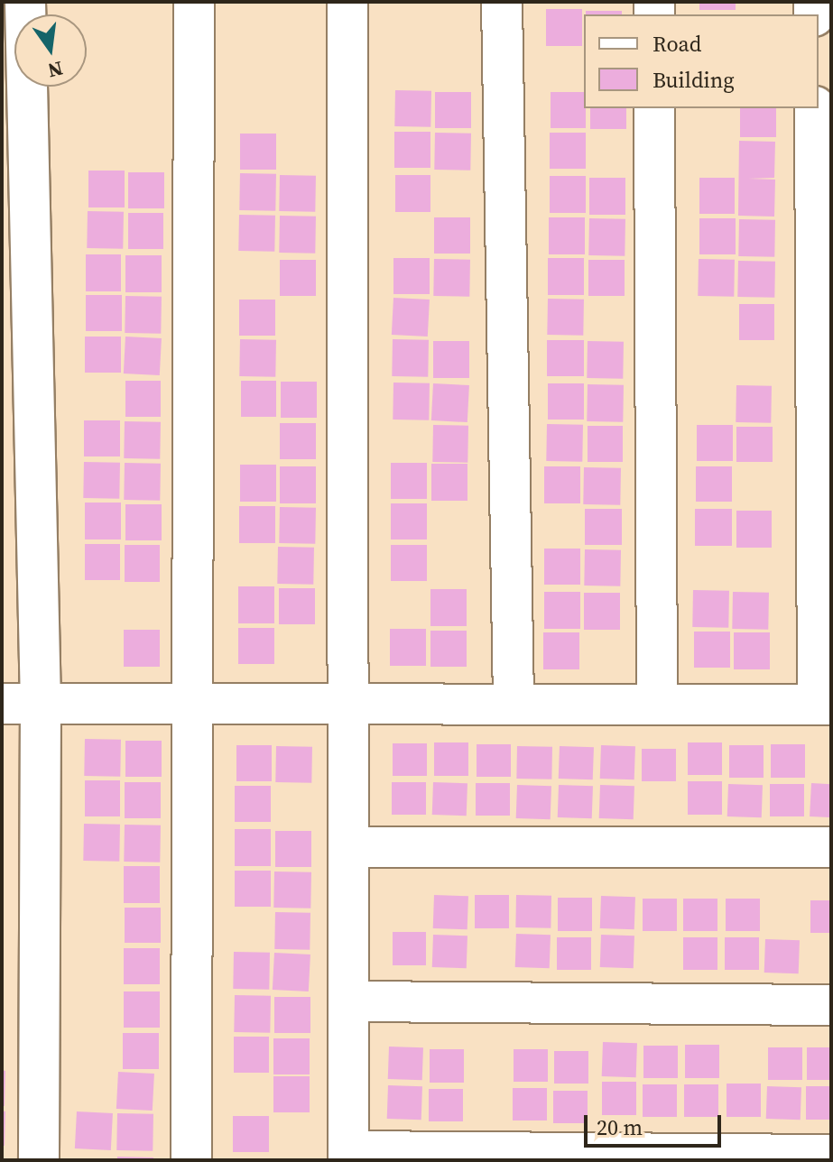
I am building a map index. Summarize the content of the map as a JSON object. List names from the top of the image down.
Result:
{
  "legend": ["Road", "Building"],
  "scale_bar": "20 m",
  "north": "bottom"
}
